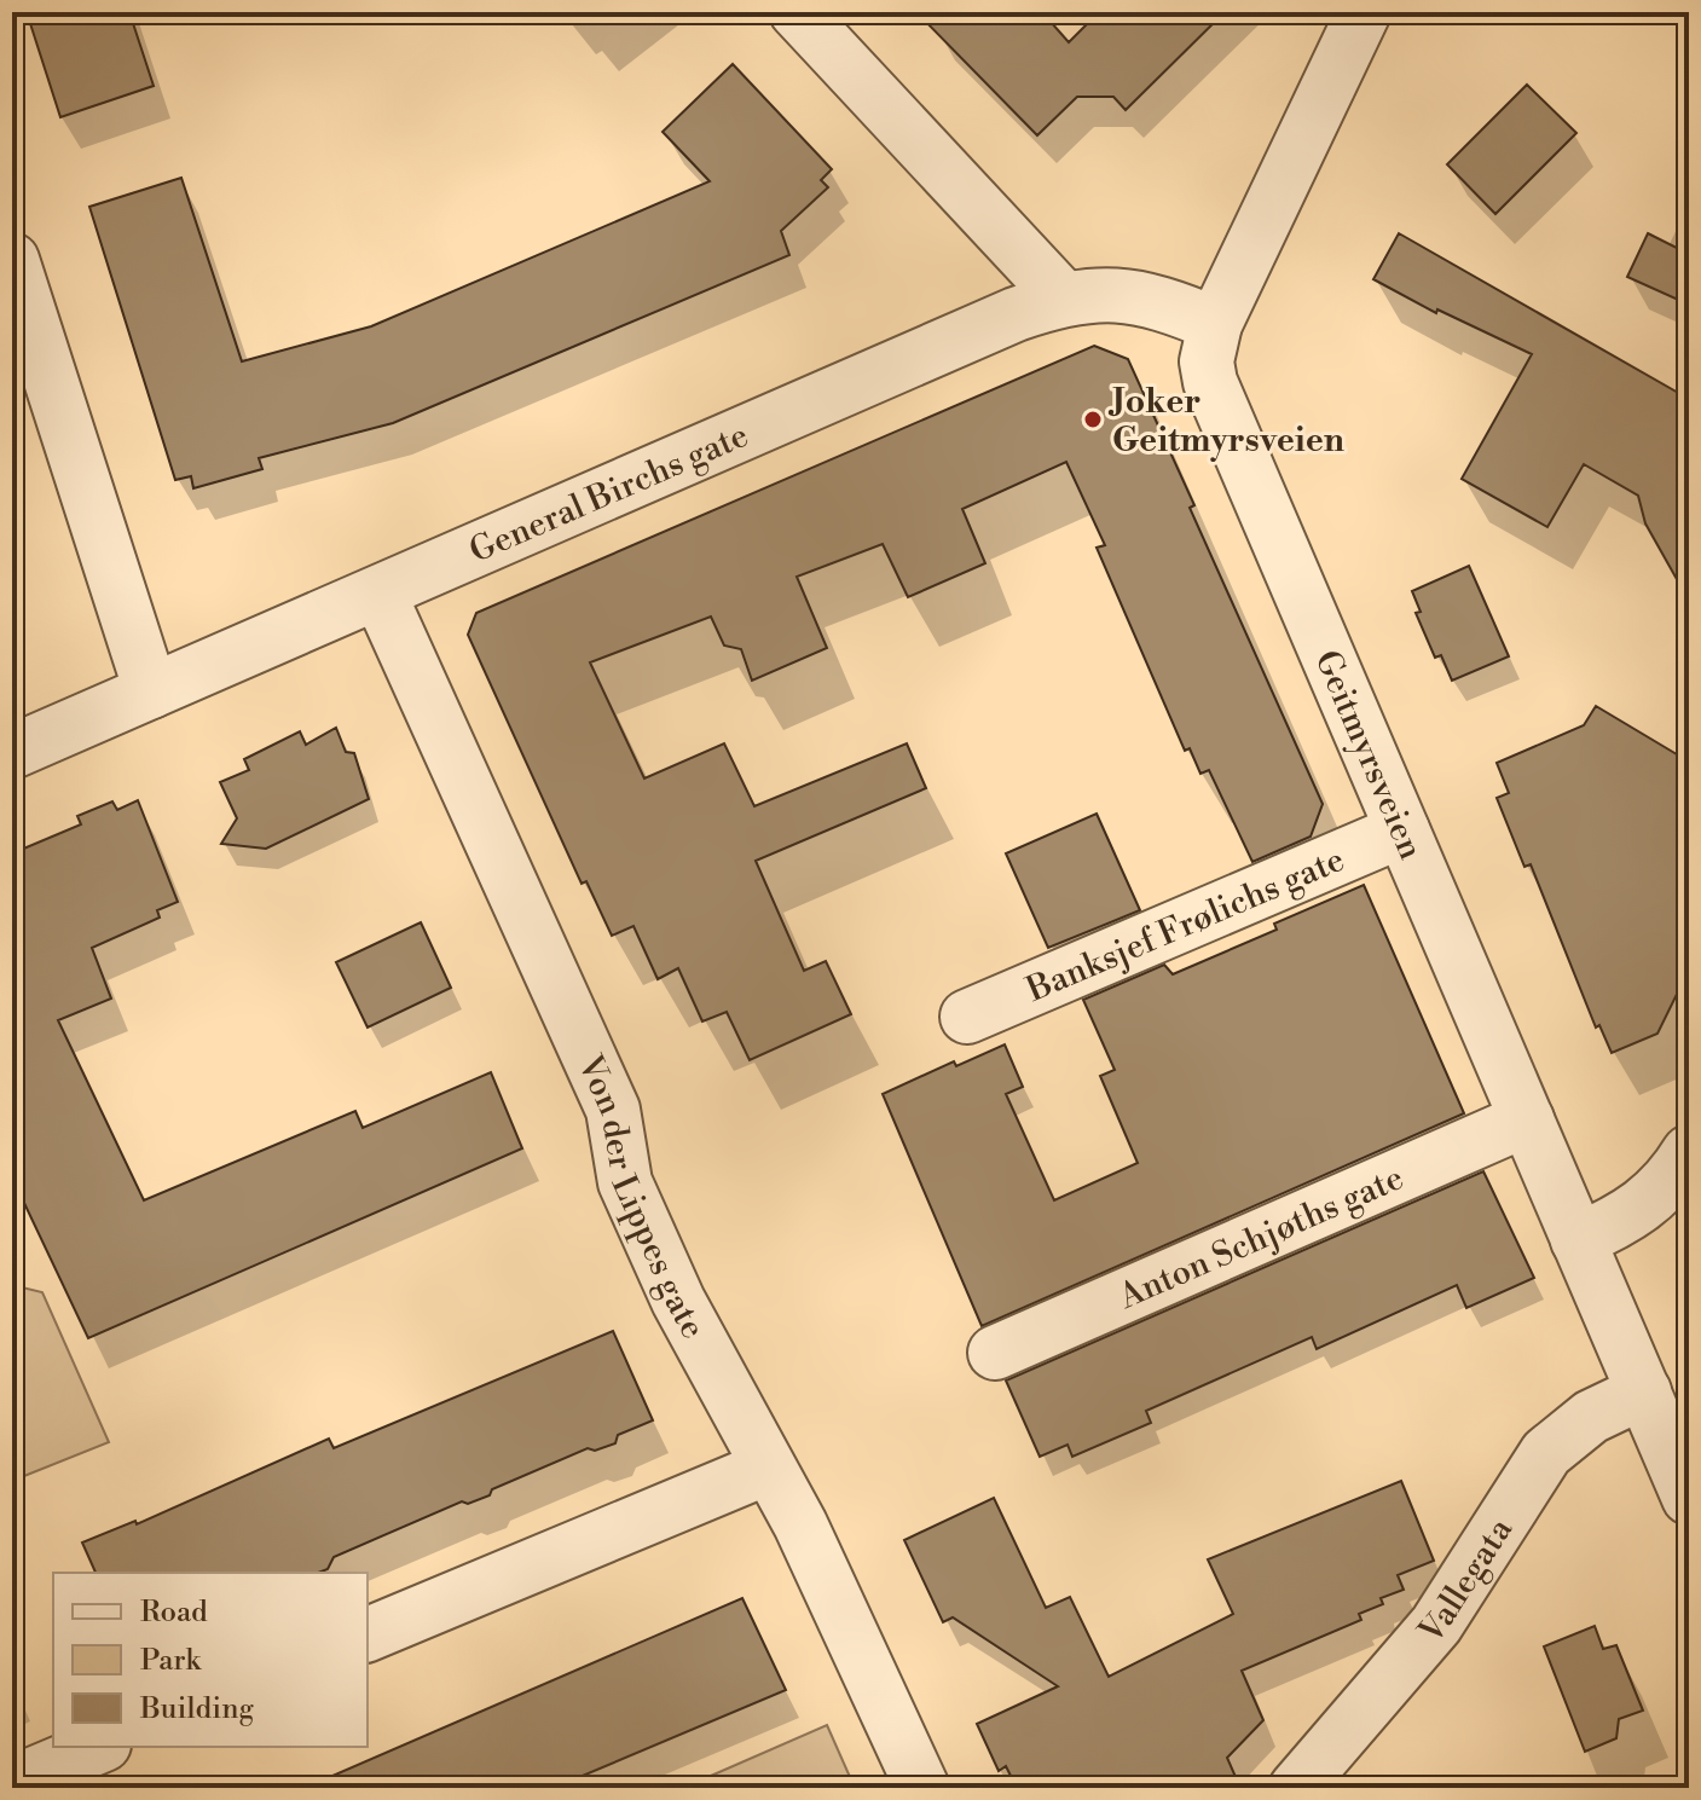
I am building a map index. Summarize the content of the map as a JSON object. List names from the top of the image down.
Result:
{
  "streets": {
    "street": [
      "General Birchs gate",
      "Geitmyrsveien",
      "Banksjef Frølichs gate",
      "Von der Lippes gate",
      "Anton Schjøths gate",
      "Vallegata"
    ]
  },
  "crossings": [
    ["General Birchs gate", "Geitmyrsveien"],
    ["General Birchs gate", "Von der Lippes gate"],
    ["Geitmyrsveien", "Banksjef Frølichs gate"],
    ["Geitmyrsveien", "Anton Schjøths gate"],
    ["Geitmyrsveien", "Vallegata"]
  ],
  "places": ["Joker Geitmyrsveien"],
  "legend": ["Road", "Park", "Building"]
}
